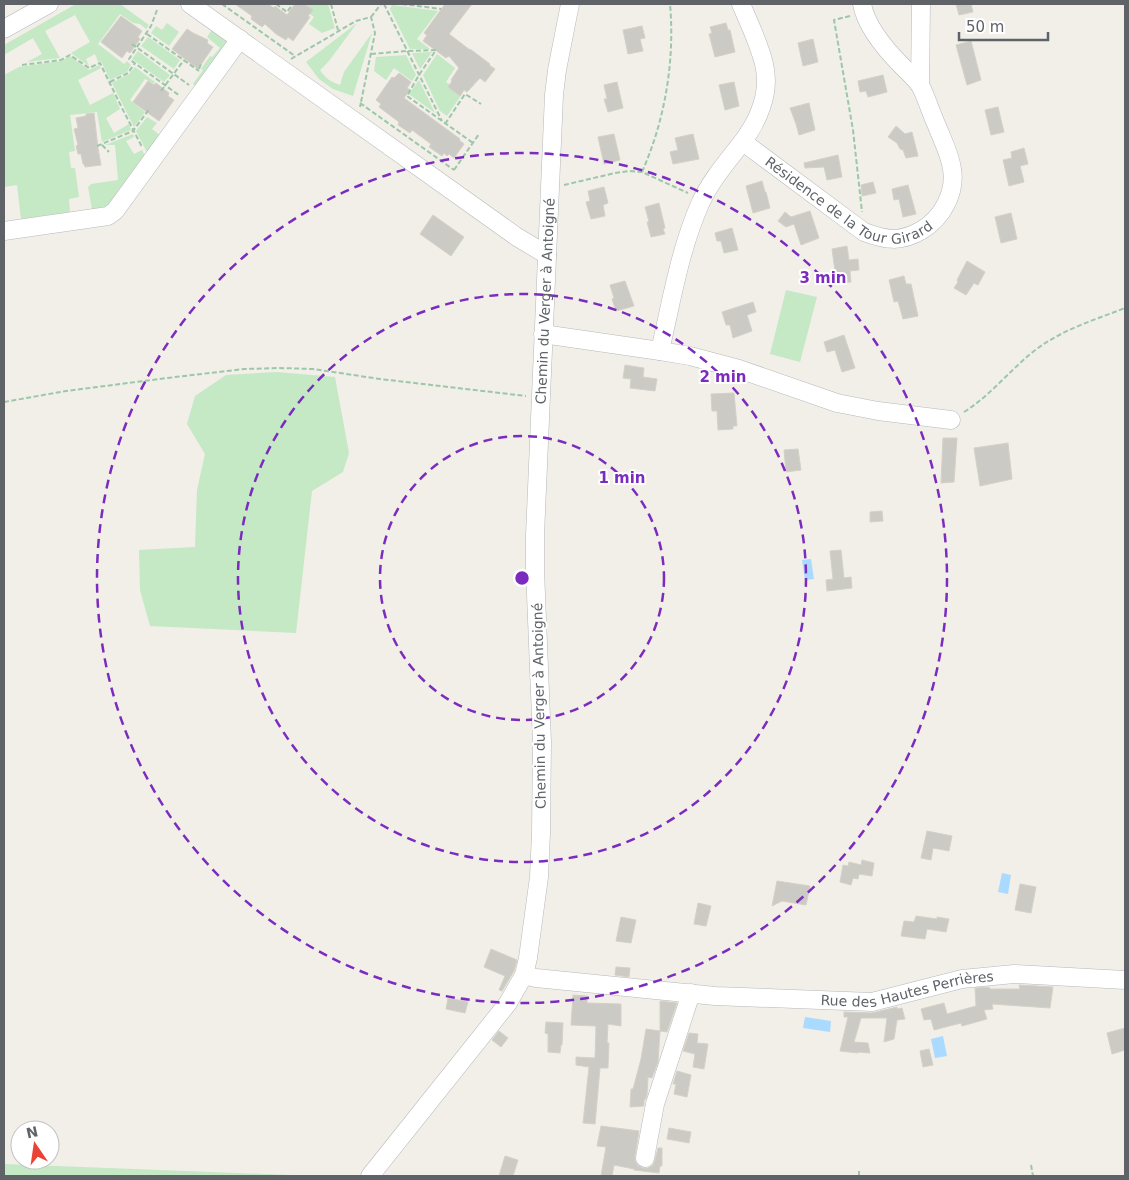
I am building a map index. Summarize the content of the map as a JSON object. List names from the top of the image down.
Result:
{
  "streets": {
    "street": ["Résidence de la Tour Girard", "Chemin du Verger à Antoigné", "Rue des Hautes Perrières"]
  },
  "crossings": [
    ["Chemin du Verger à Antoigné", "Rue des Hautes Perrières"]
  ],
  "scale_bar": "50 m",
  "north": "top",
  "rings": ["3 min", "2 min", "1 min"]
}
